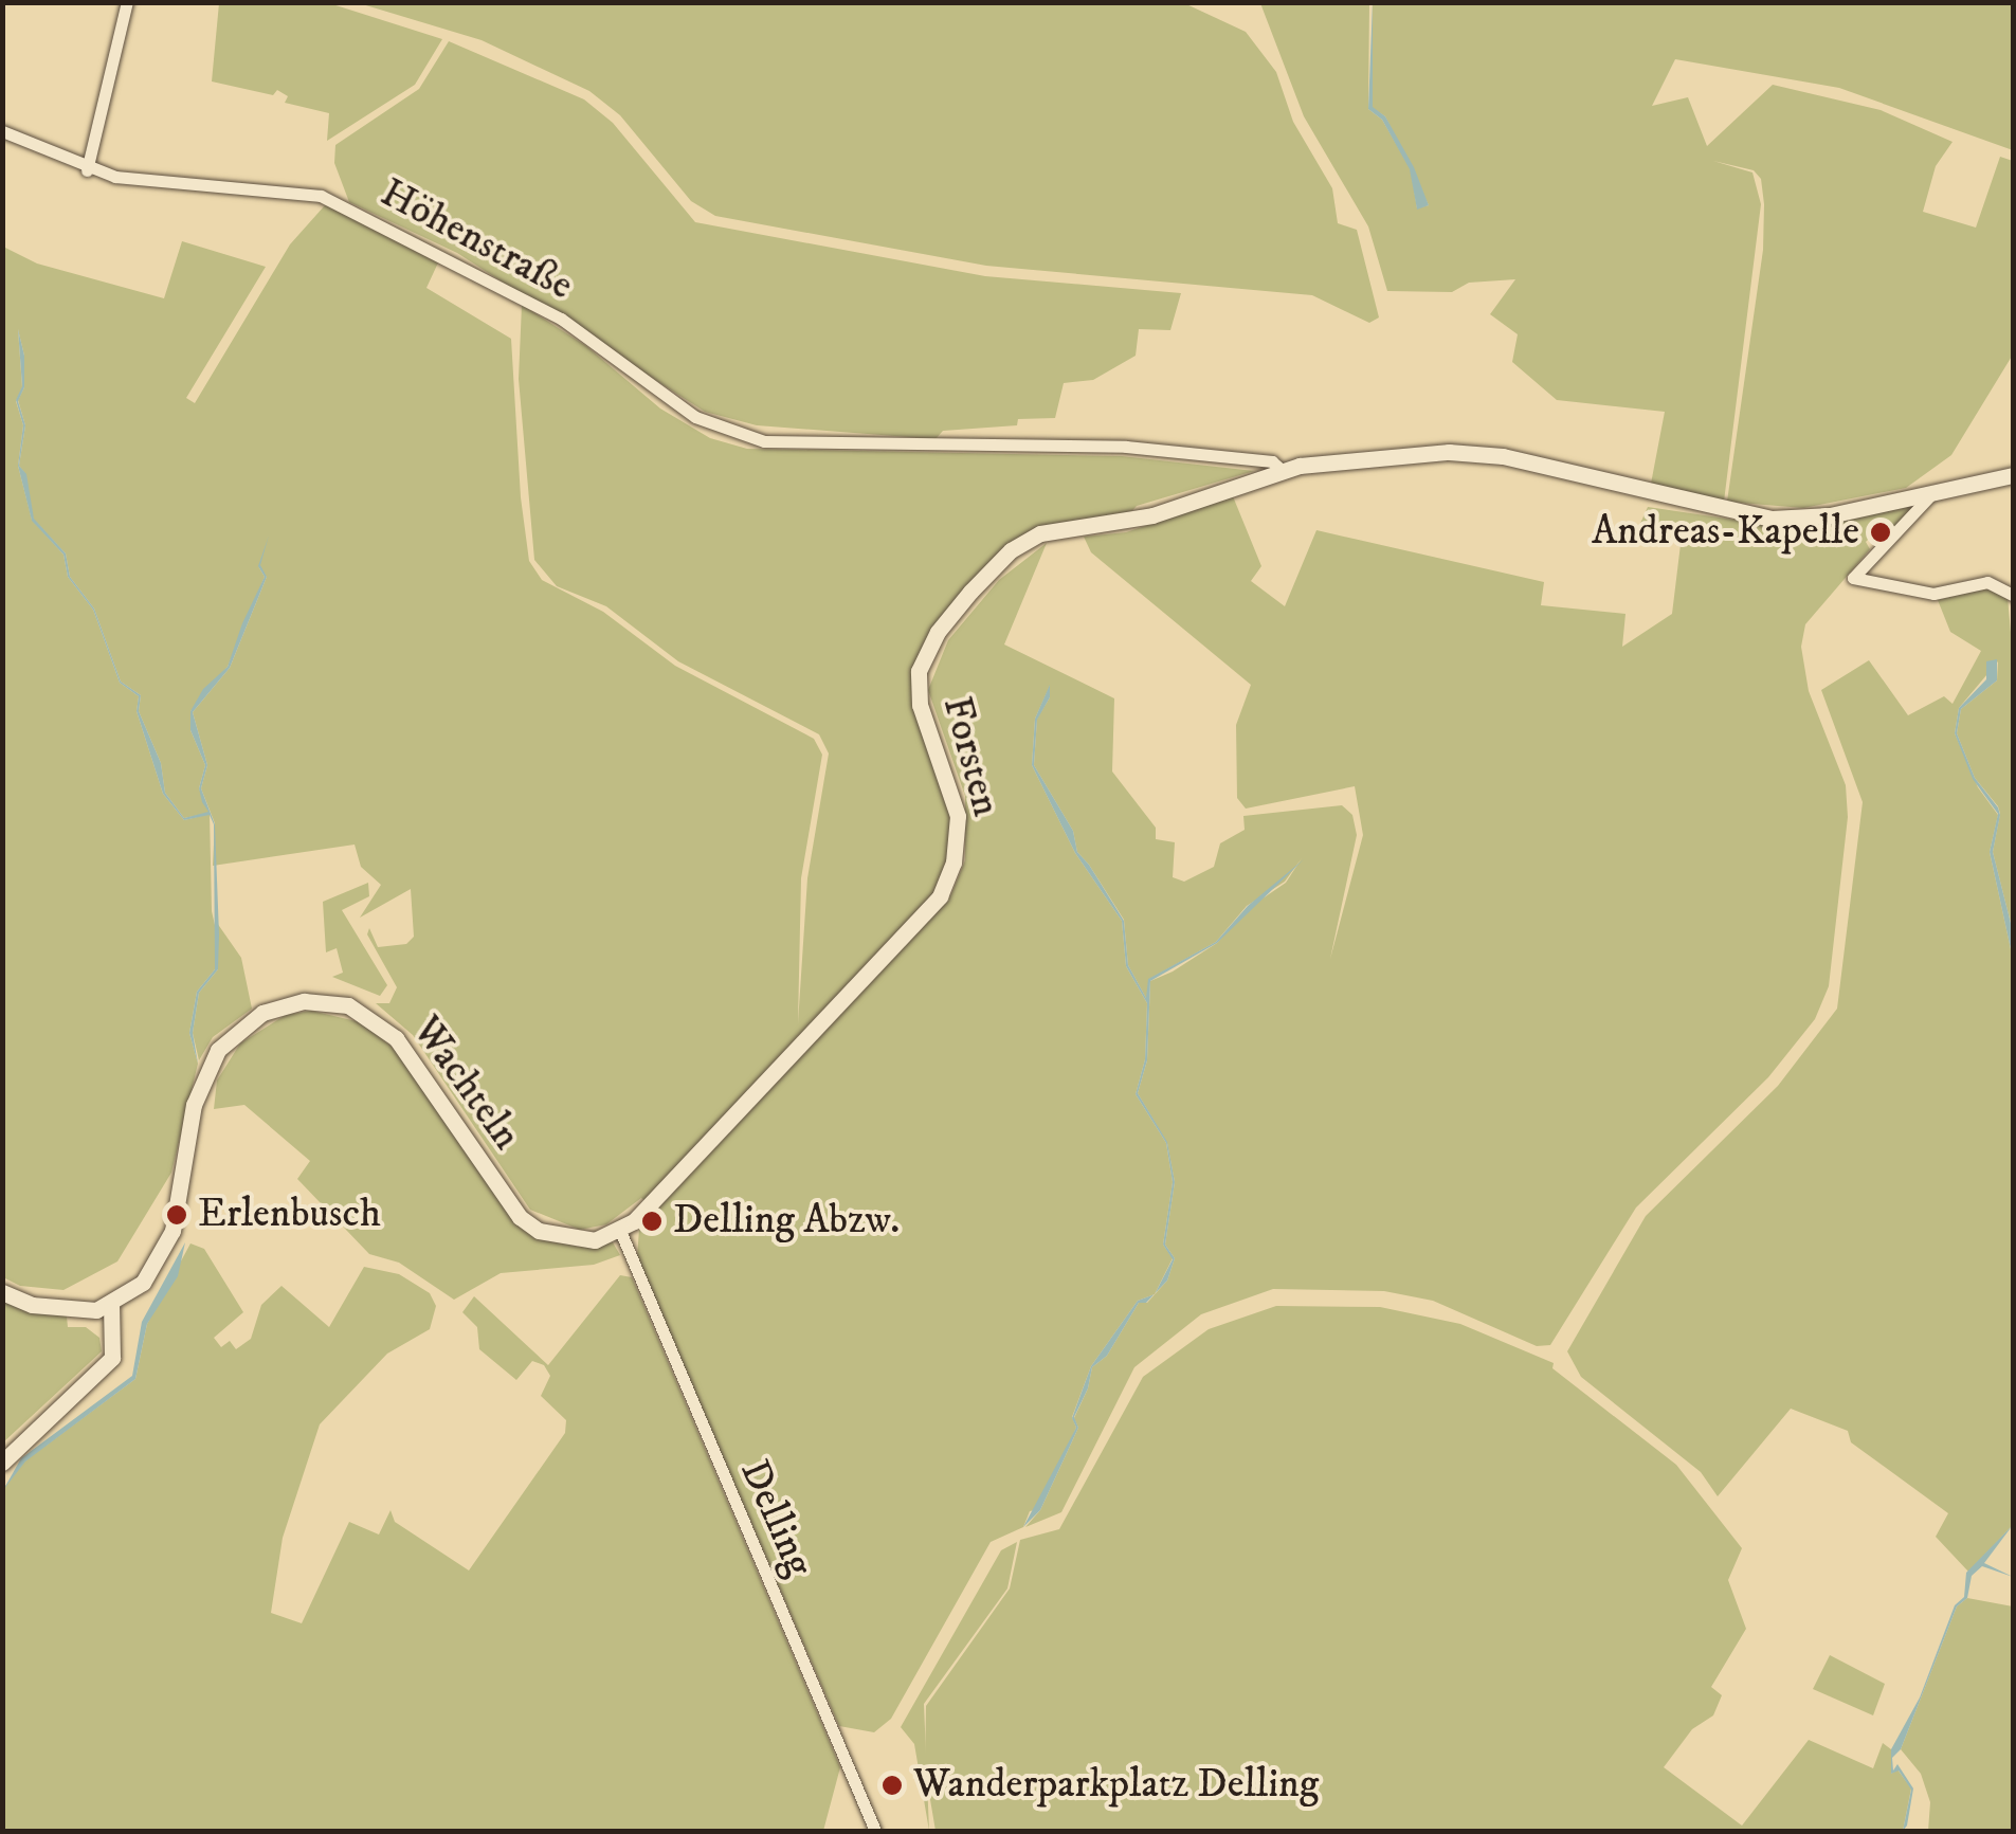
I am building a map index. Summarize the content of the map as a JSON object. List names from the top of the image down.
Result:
{
  "streets": {
    "street": [
      "Höhenstraße",
      "Forsten",
      "Wachteln",
      "Delling"
    ]
  },
  "crossings": [
    ["Höhenstraße", "Forsten"],
    ["Forsten", "Wachteln"],
    ["Forsten", "Delling"],
    ["Wachteln", "Delling"]
  ],
  "places": [
    "Andreas-Kapelle",
    "Erlenbusch",
    "Delling Abzw.",
    "Wanderparkplatz Delling"
  ]
}
